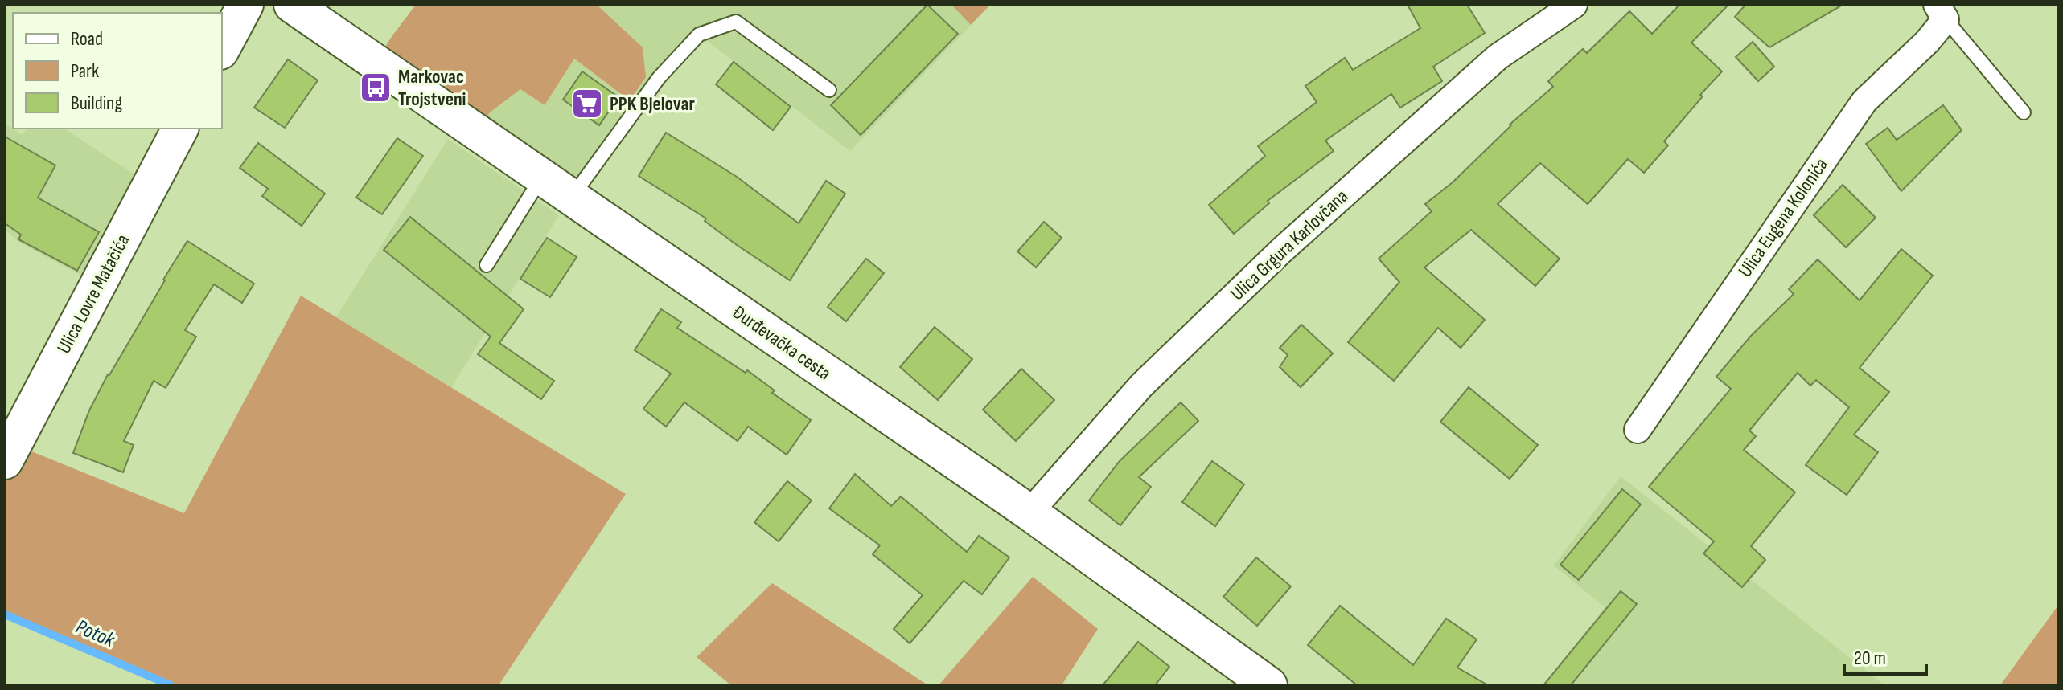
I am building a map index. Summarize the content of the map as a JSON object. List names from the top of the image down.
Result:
{
  "streets": {
    "main road": ["Ulica Lovre Matačića", "Đurđevačka cesta"],
    "street": ["Ulica Eugena Kolonića", "Ulica Grgura Karlovčana"]
  },
  "crossings": [
    ["Ulica Grgura Karlovčana", "Đurđevačka cesta"]
  ],
  "water": ["Potok"],
  "places": {
    "bus stop": ["Markovac Trojstveni"],
    "supermarket": ["PPK Bjelovar"]
  },
  "legend": ["Road", "Park", "Building"],
  "scale_bar": "20 m"
}
